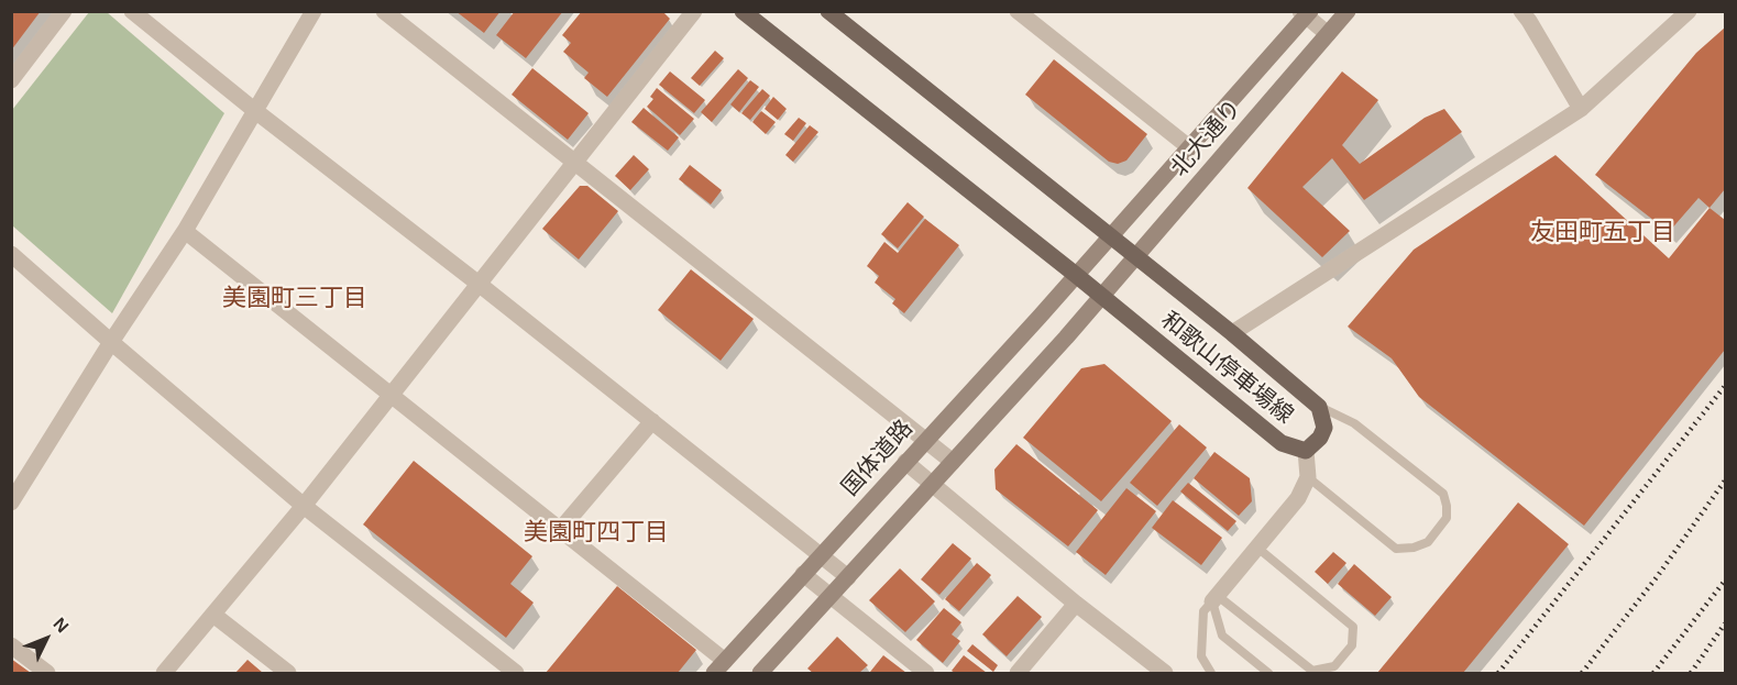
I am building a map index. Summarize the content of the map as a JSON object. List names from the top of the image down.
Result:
{
  "streets": {
    "main road": ["和歌山停車場線"],
    "street": ["北大通り", "国体道路"]
  },
  "crossings": [
    ["北大通り", "和歌山停車場線"],
    ["北大通り", "国体道路"],
    ["和歌山停車場線", "国体道路"]
  ],
  "districts": ["友田町五丁目", "美園町三丁目", "美園町四丁目"],
  "north": "top right"
}
